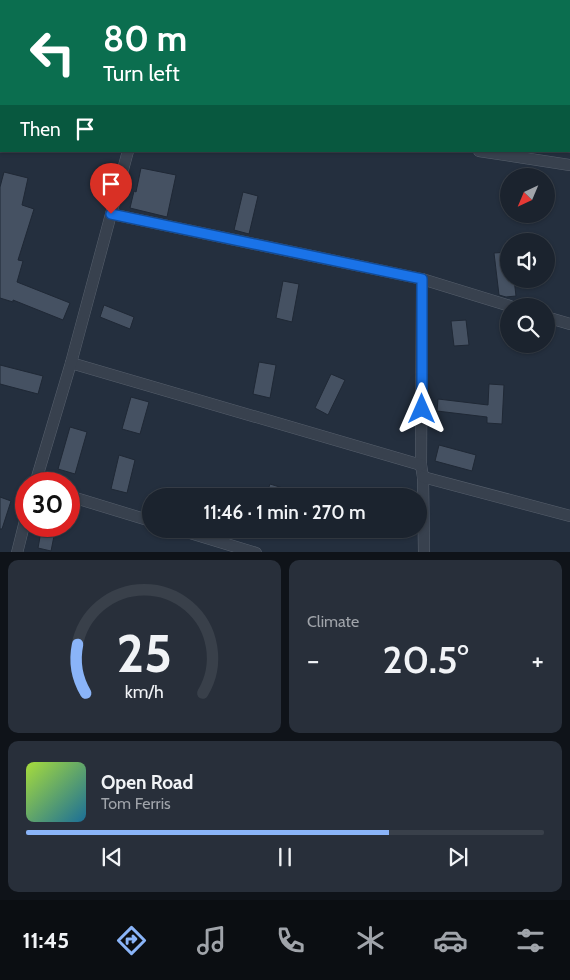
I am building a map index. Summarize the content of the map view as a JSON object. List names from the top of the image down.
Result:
{
  "north": "bottom left",
  "page": {
    "turn": ["80 m", "Turn left"],
    "then": "Then",
    "limit": "30",
    "trip": "11:46 · 1 min · 270 m",
    "tile": "Climate",
    "heat": ["−", "20.5°", "+"],
    "song": ["Open Road", "Tom Ferris"],
    "tabs": "11:45",
    "gauge": ["25", "km/h"]
  }
}
